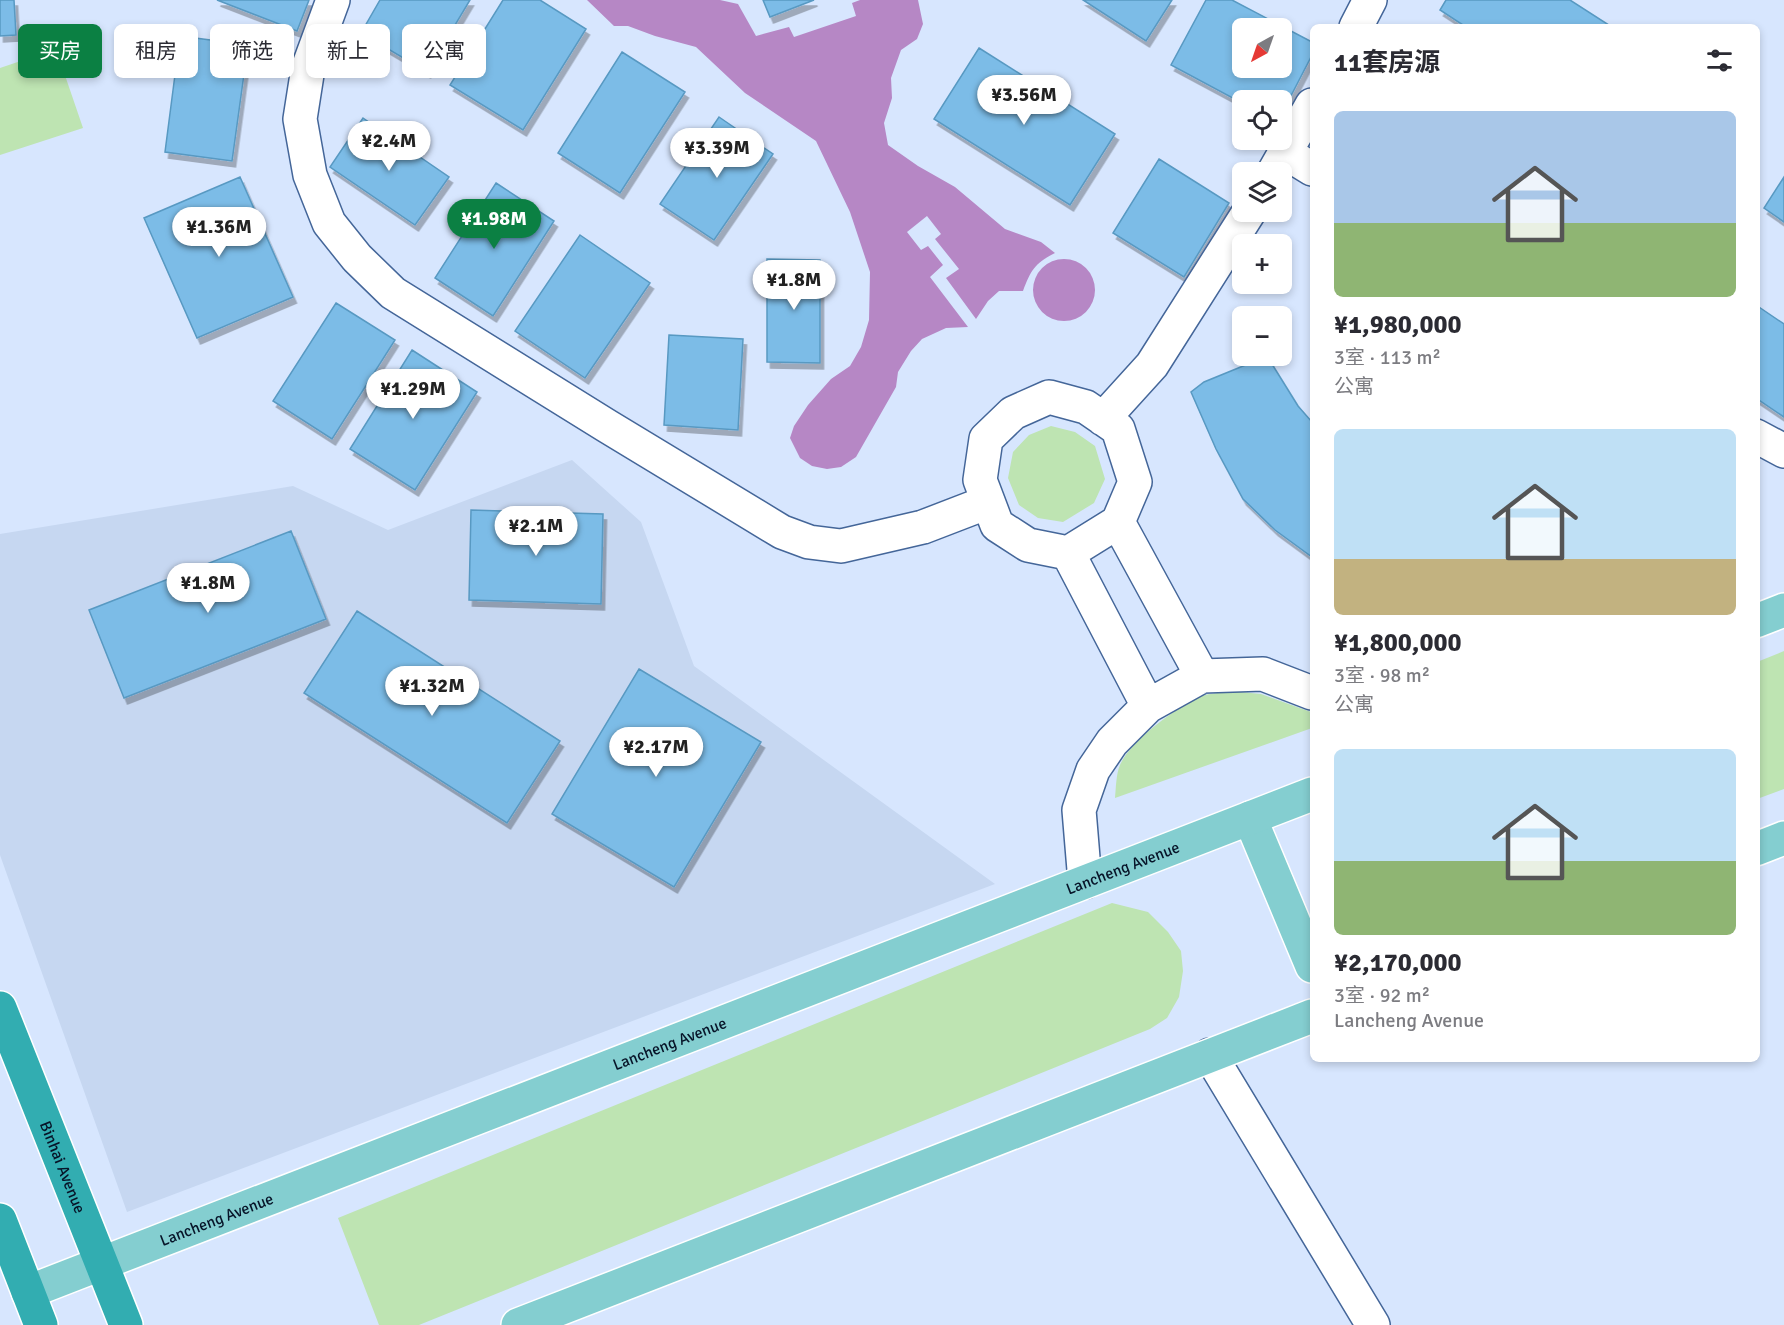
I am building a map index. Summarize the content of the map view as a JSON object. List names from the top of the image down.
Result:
{
  "streets": {
    "highway": ["Binhai Avenue"],
    "main road": ["Lancheng Avenue"]
  },
  "crossings": [
    ["Lancheng Avenue", "Binhai Avenue"]
  ],
  "north": "bottom left",
  "page": {
    "map_buttons": ["+", "−"],
    "chip": [
      "买房",
      "租房",
      "筛选",
      "新上",
      "公寓"
    ],
    "heading": "11套房源",
    "price": [
      "¥3.56M",
      "¥2.4M",
      "¥3.39M",
      "¥1.98M",
      "¥1.36M",
      "¥1.8M",
      "¥1.29M",
      "¥2.1M",
      "¥1.8M",
      "¥1.32M",
      "¥2.17M"
    ],
    "list": [
      {
        "name": "¥1,980,000",
        "note": "3室 · 113 m² · 公寓"
      },
      {
        "name": "¥1,800,000",
        "note": "3室 · 98 m² · 公寓"
      },
      {
        "name": "¥2,170,000",
        "note": "3室 · 92 m² · Lancheng Avenue"
      }
    ]
  }
}
